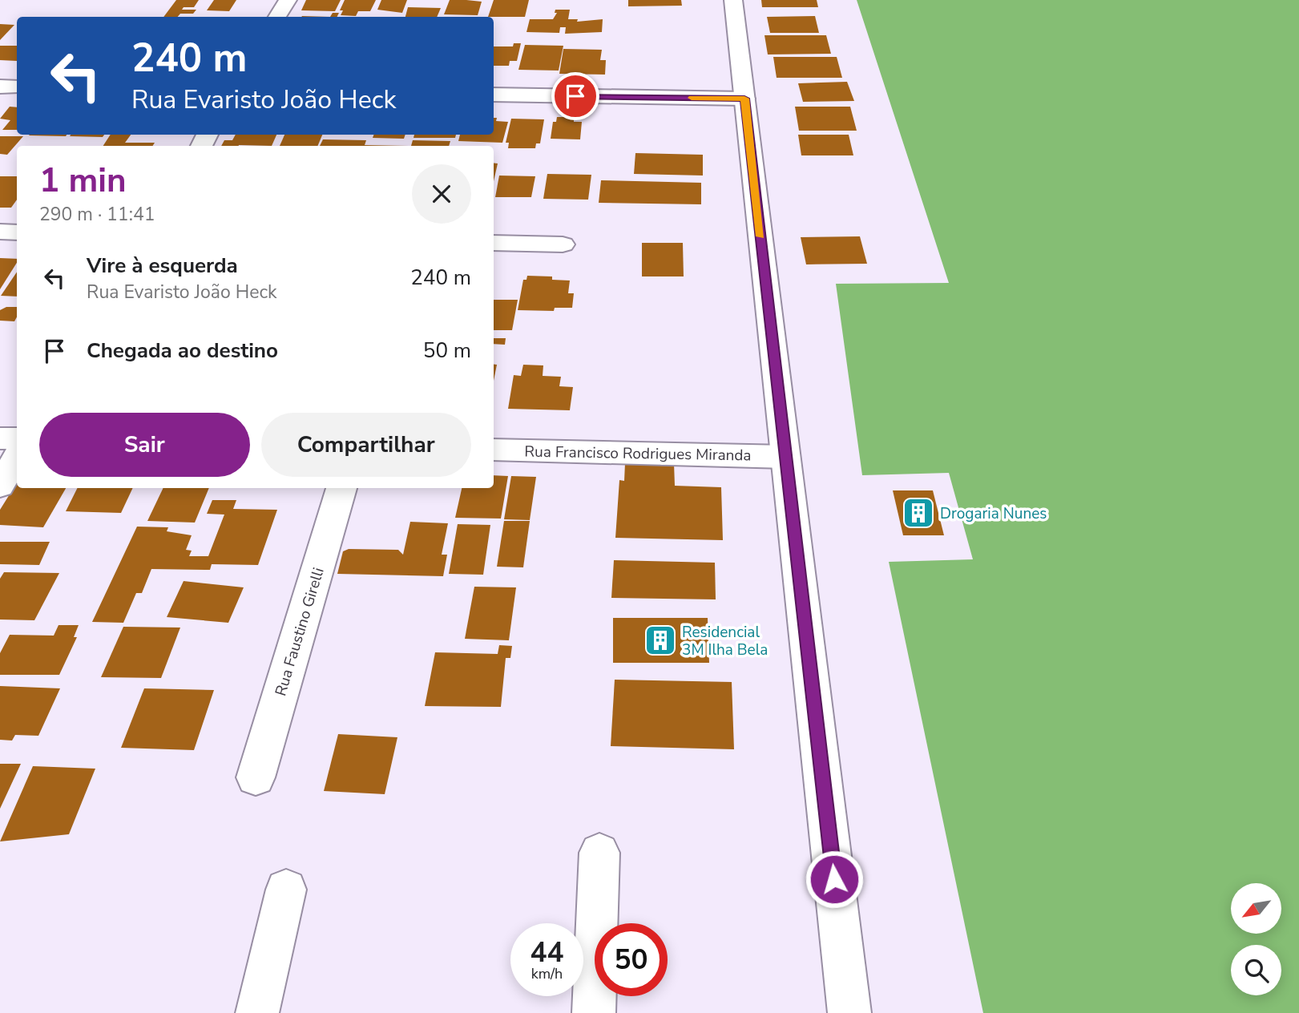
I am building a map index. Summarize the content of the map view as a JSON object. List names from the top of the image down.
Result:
{
  "streets": {
    "main road": ["Rua Francisco Rodrigues Miranda", "Rua Faustino Girelli"]
  },
  "places": {
    "building": ["Drogaria Nunes", "Residencial 3M Ilha Bela"]
  },
  "north": "bottom left",
  "page": {
    "turn": ["240 m", "Rua Evaristo João Heck"],
    "heading": ["1 min", "290 m · 11:41"],
    "list": [
      {
        "name": "Vire à esquerda",
        "note": "Rua Evaristo João Heck",
        "value": "240 m"
      },
      {
        "name": "Chegada ao destino",
        "value": "50 m"
      }
    ],
    "buttons": ["Sair", "Compartilhar"],
    "speed": "44 km/h",
    "limit": "50"
  }
}
